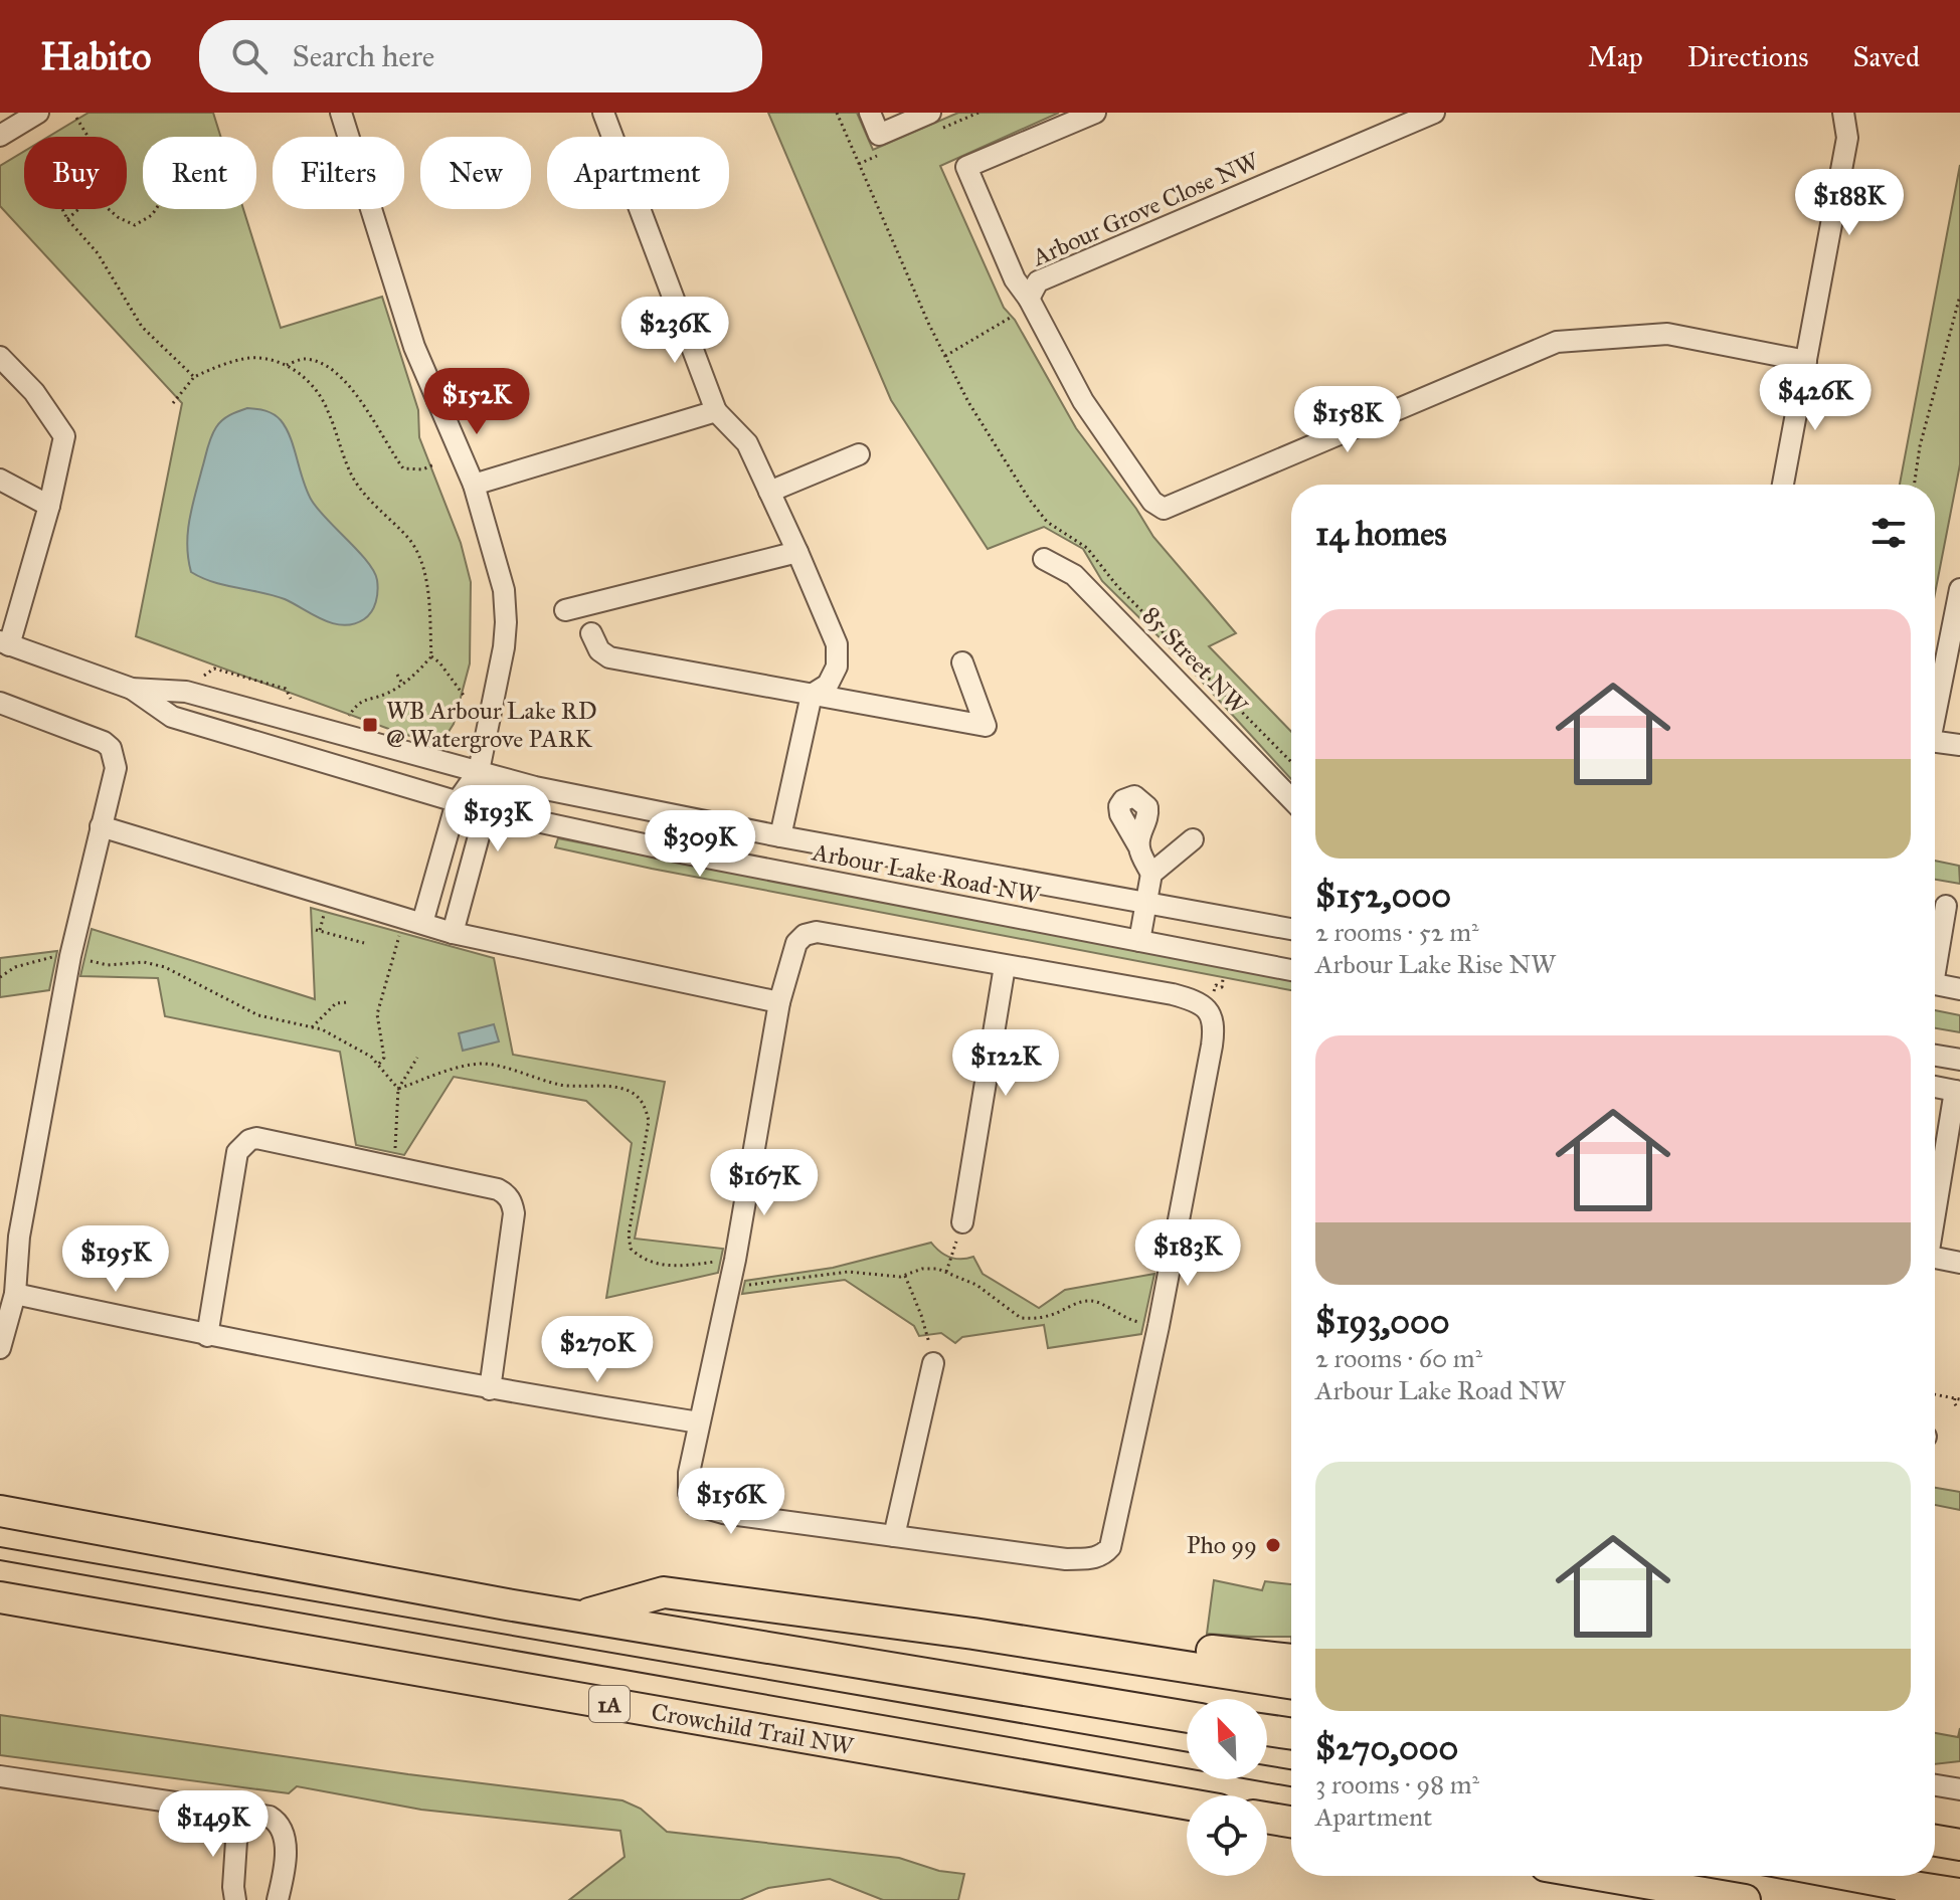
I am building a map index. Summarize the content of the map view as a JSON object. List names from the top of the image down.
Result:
{
  "streets": {
    "highway": ["1A", "Crowchild Trail NW"],
    "street": ["Arbour Grove Close NW", "85 Street NW", "Arbour Lake Road NW"]
  },
  "places": {
    "transit": ["WB Arbour Lake RD @ Watergrove PARK"],
    "other": ["Pho 99"]
  },
  "north": "top left",
  "page": {
    "header": "Habito",
    "search": "Search here",
    "nav": ["Map", "Directions", "Saved"],
    "chip": [
      "Buy",
      "Rent",
      "Filters",
      "New",
      "Apartment"
    ],
    "price": [
      "$188K",
      "$236K",
      "$426K",
      "$152K",
      "$158K",
      "$193K",
      "$309K",
      "$122K",
      "$167K",
      "$183K",
      "$195K",
      "$270K",
      "$156K",
      "$149K"
    ],
    "heading": "14 homes",
    "list": [
      {
        "name": "$152,000",
        "note": "2 rooms · 52 m² · Arbour Lake Rise NW"
      },
      {
        "name": "$193,000",
        "note": "2 rooms · 60 m² · Arbour Lake Road NW"
      },
      {
        "name": "$270,000",
        "note": "3 rooms · 98 m² · Apartment"
      }
    ]
  }
}
